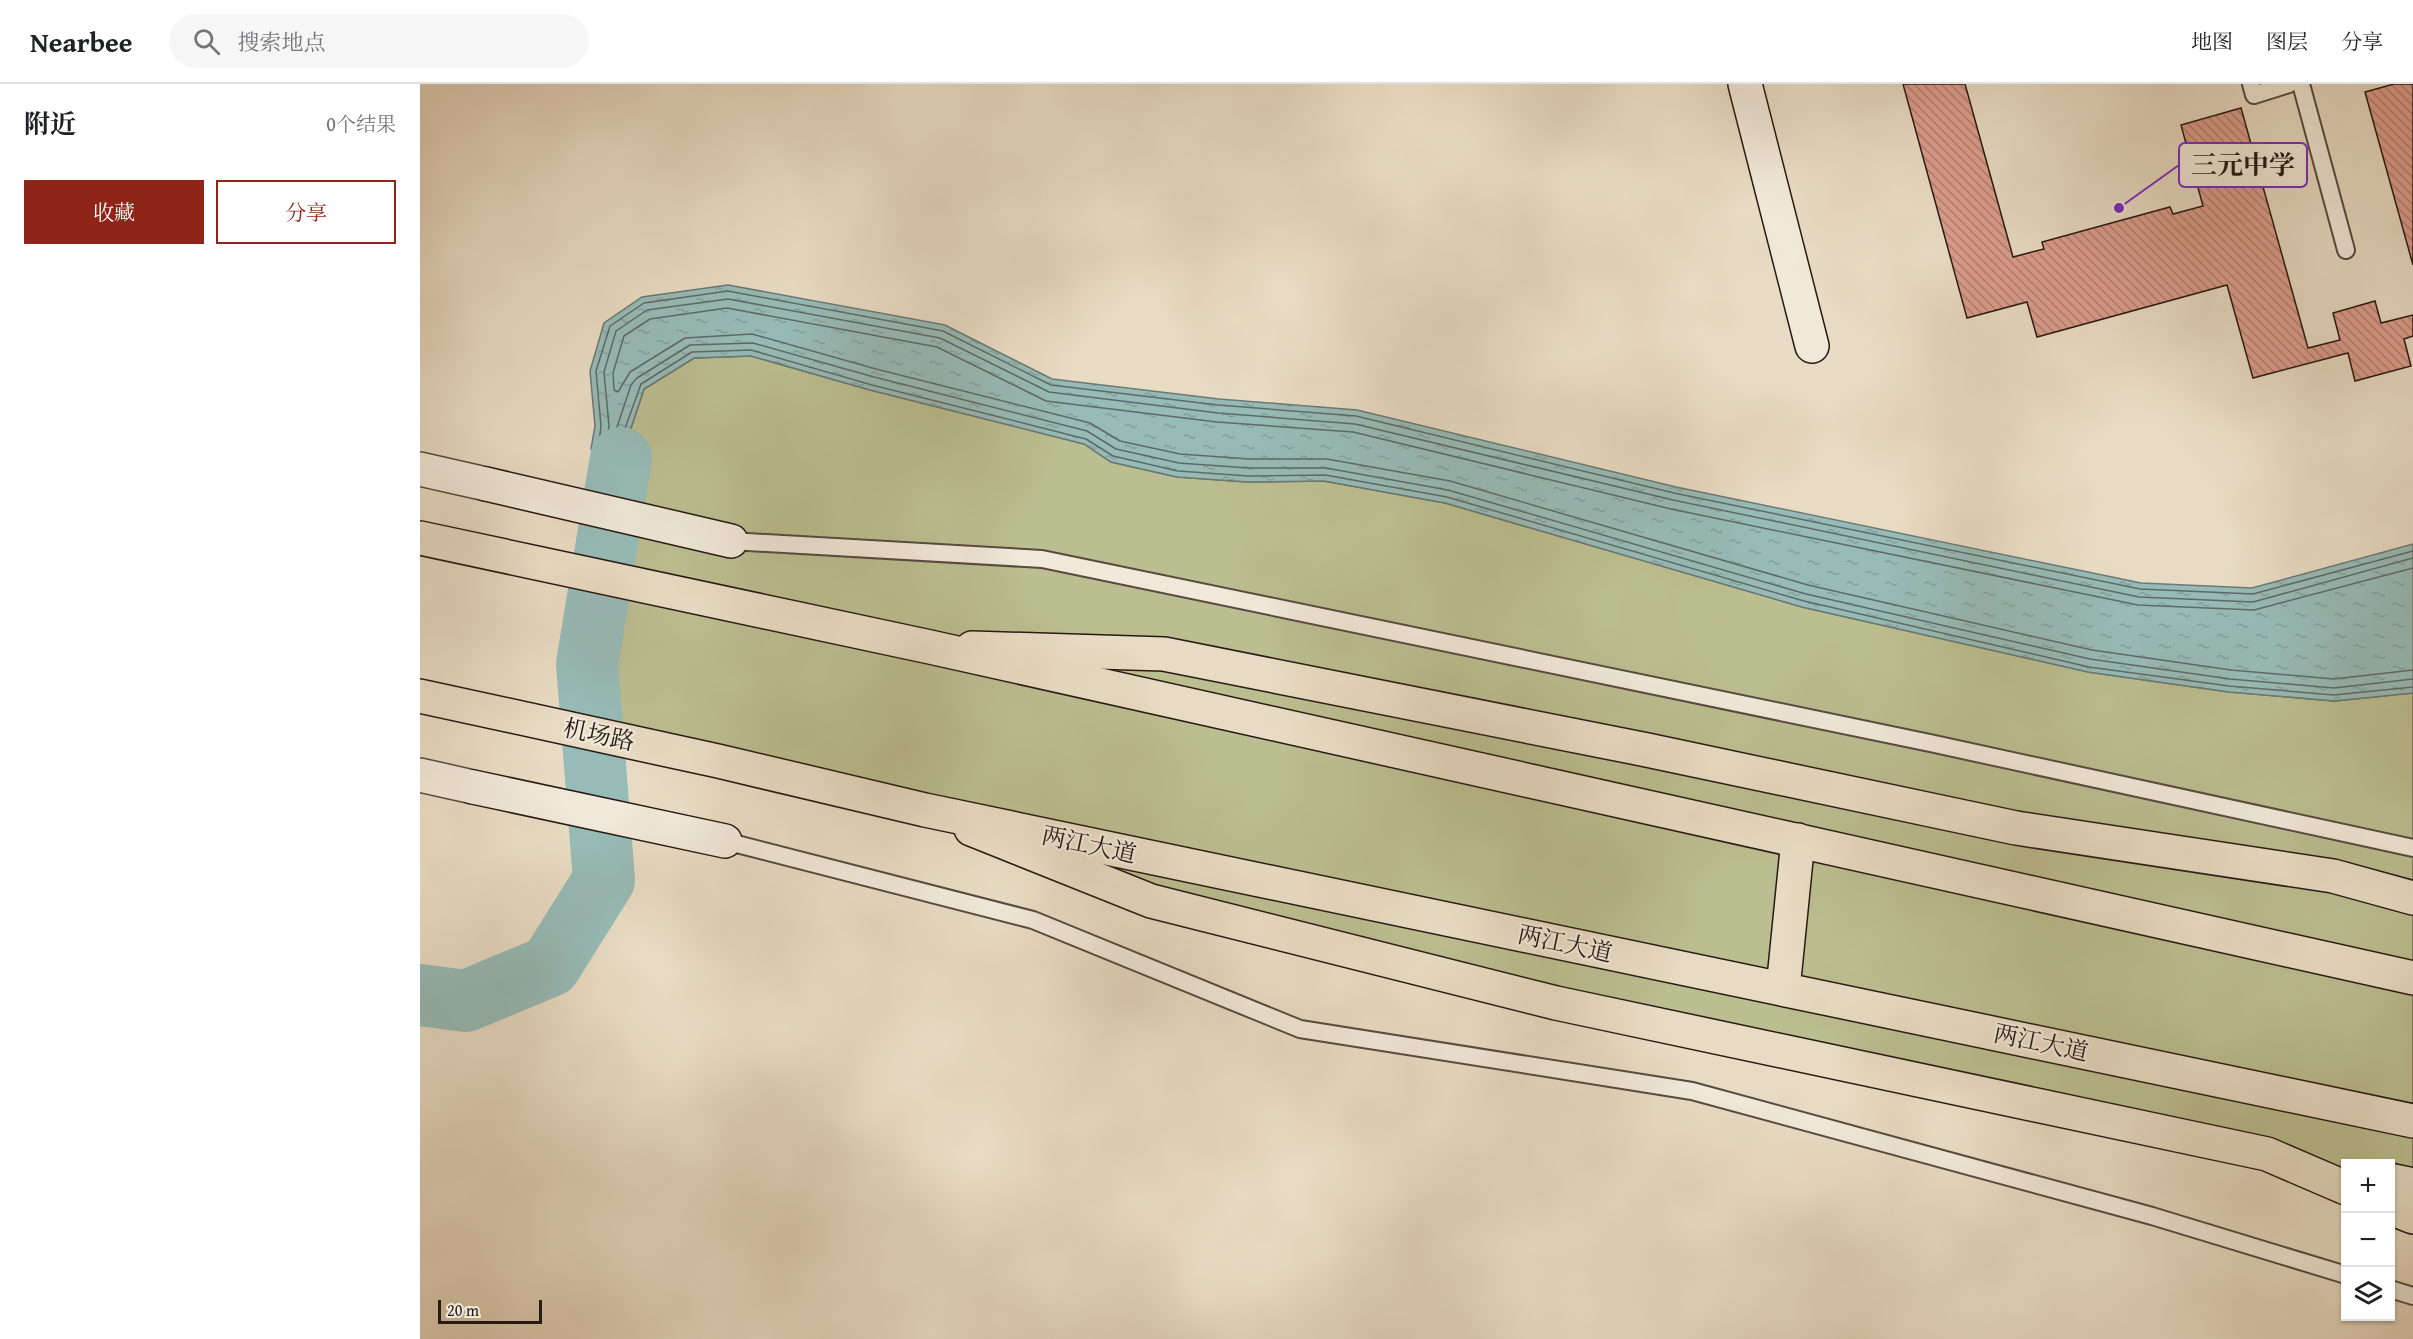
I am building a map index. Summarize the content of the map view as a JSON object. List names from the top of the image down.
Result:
{
  "streets": {
    "main road": ["机场路", "两江大道"]
  },
  "crossings": [
    ["机场路", "两江大道"]
  ],
  "places": ["三元中学"],
  "scale_bar": "20 m",
  "page": {
    "header": "Nearbee",
    "search": "搜索地点",
    "nav": ["地图", "图层", "分享"],
    "heading": ["附近", "0个结果"],
    "buttons": ["收藏", "分享"],
    "map_buttons": ["+", "−"],
    "scale": "20 m"
  }
}
